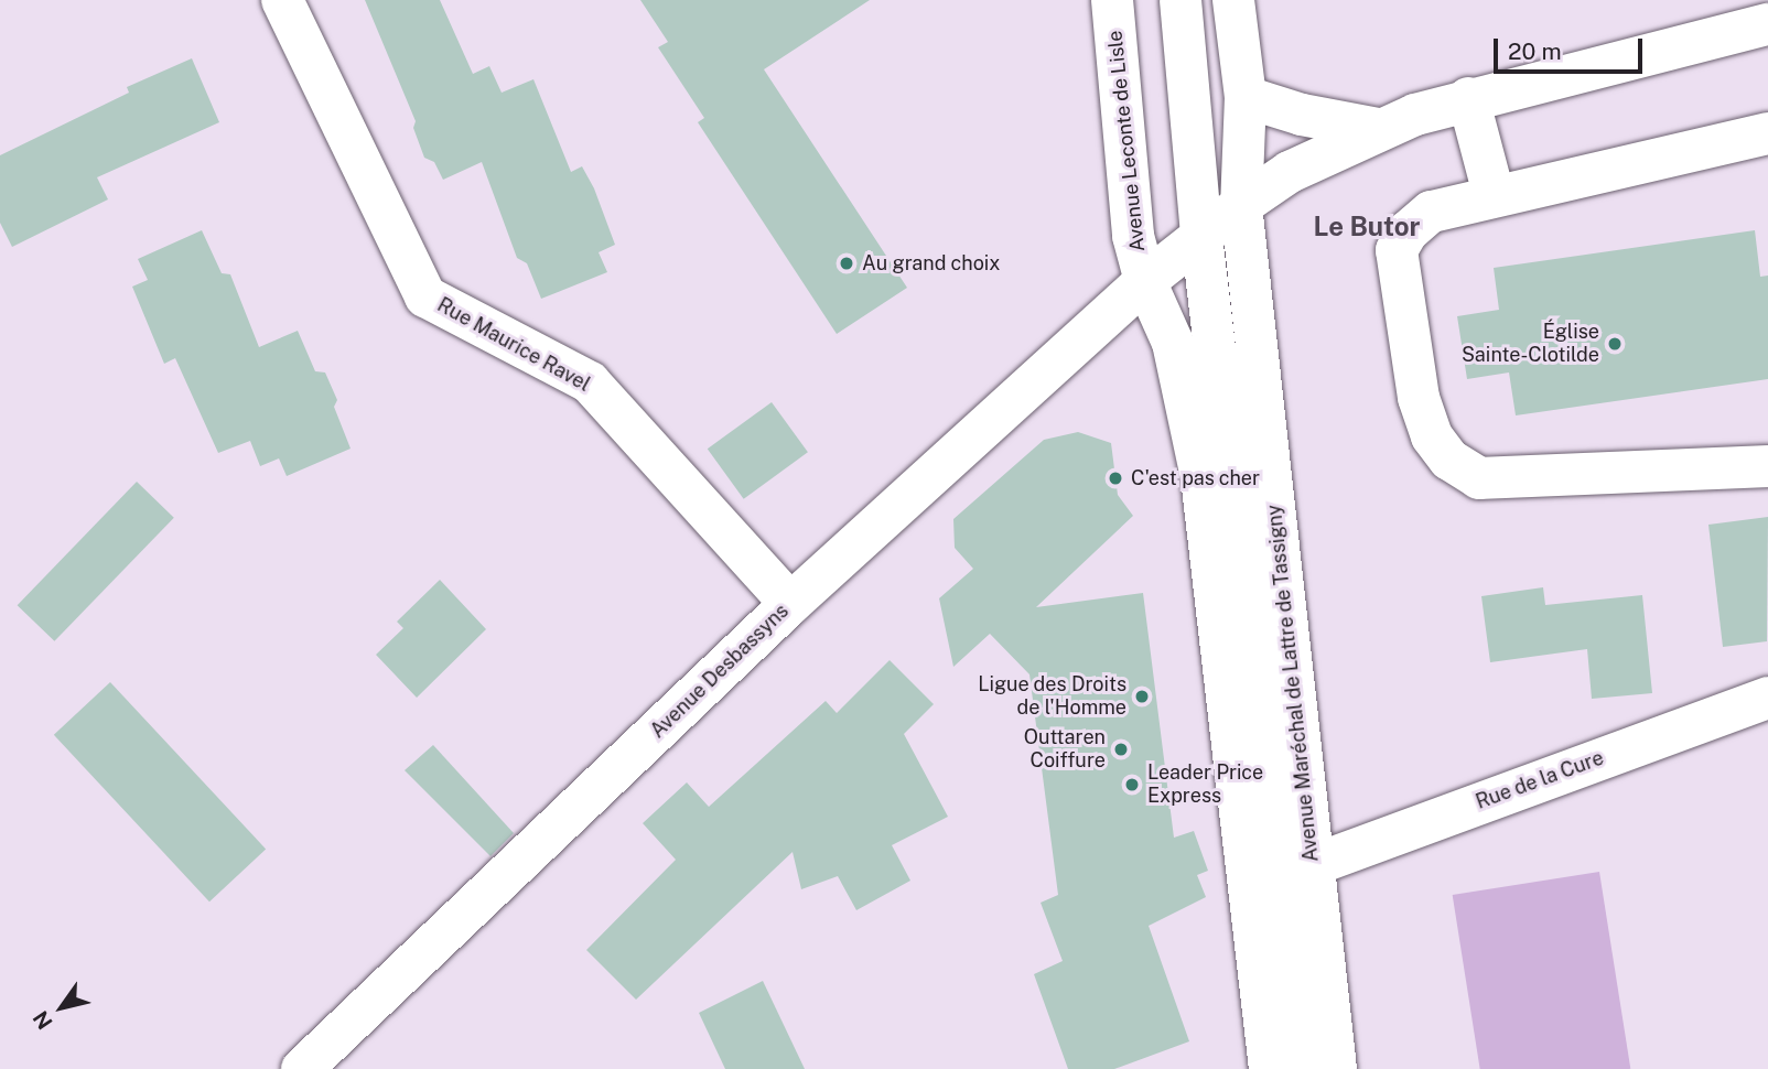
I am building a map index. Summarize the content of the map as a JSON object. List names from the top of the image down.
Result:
{
  "streets": {
    "street": [
      "Avenue Leconte de Lisle",
      "Rue Maurice Ravel",
      "Avenue Desbassyns",
      "Avenue Maréchal de Lattre de Tassigny",
      "Rue de la Cure"
    ]
  },
  "crossings": [
    ["Avenue Leconte de Lisle", "Avenue Desbassyns"],
    ["Rue Maurice Ravel", "Avenue Desbassyns"],
    ["Avenue Desbassyns", "Avenue Maréchal de Lattre de Tassigny"],
    ["Avenue Maréchal de Lattre de Tassigny", "Rue de la Cure"]
  ],
  "districts": ["Le Butor"],
  "places": [
    "Au grand choix",
    "Église Sainte-Clotilde",
    "C'est pas cher",
    "Ligue des Droits de l'Homme",
    "Outtaren Coiffure",
    "Leader Price Express"
  ],
  "scale_bar": "20 m",
  "north": "bottom left"
}
